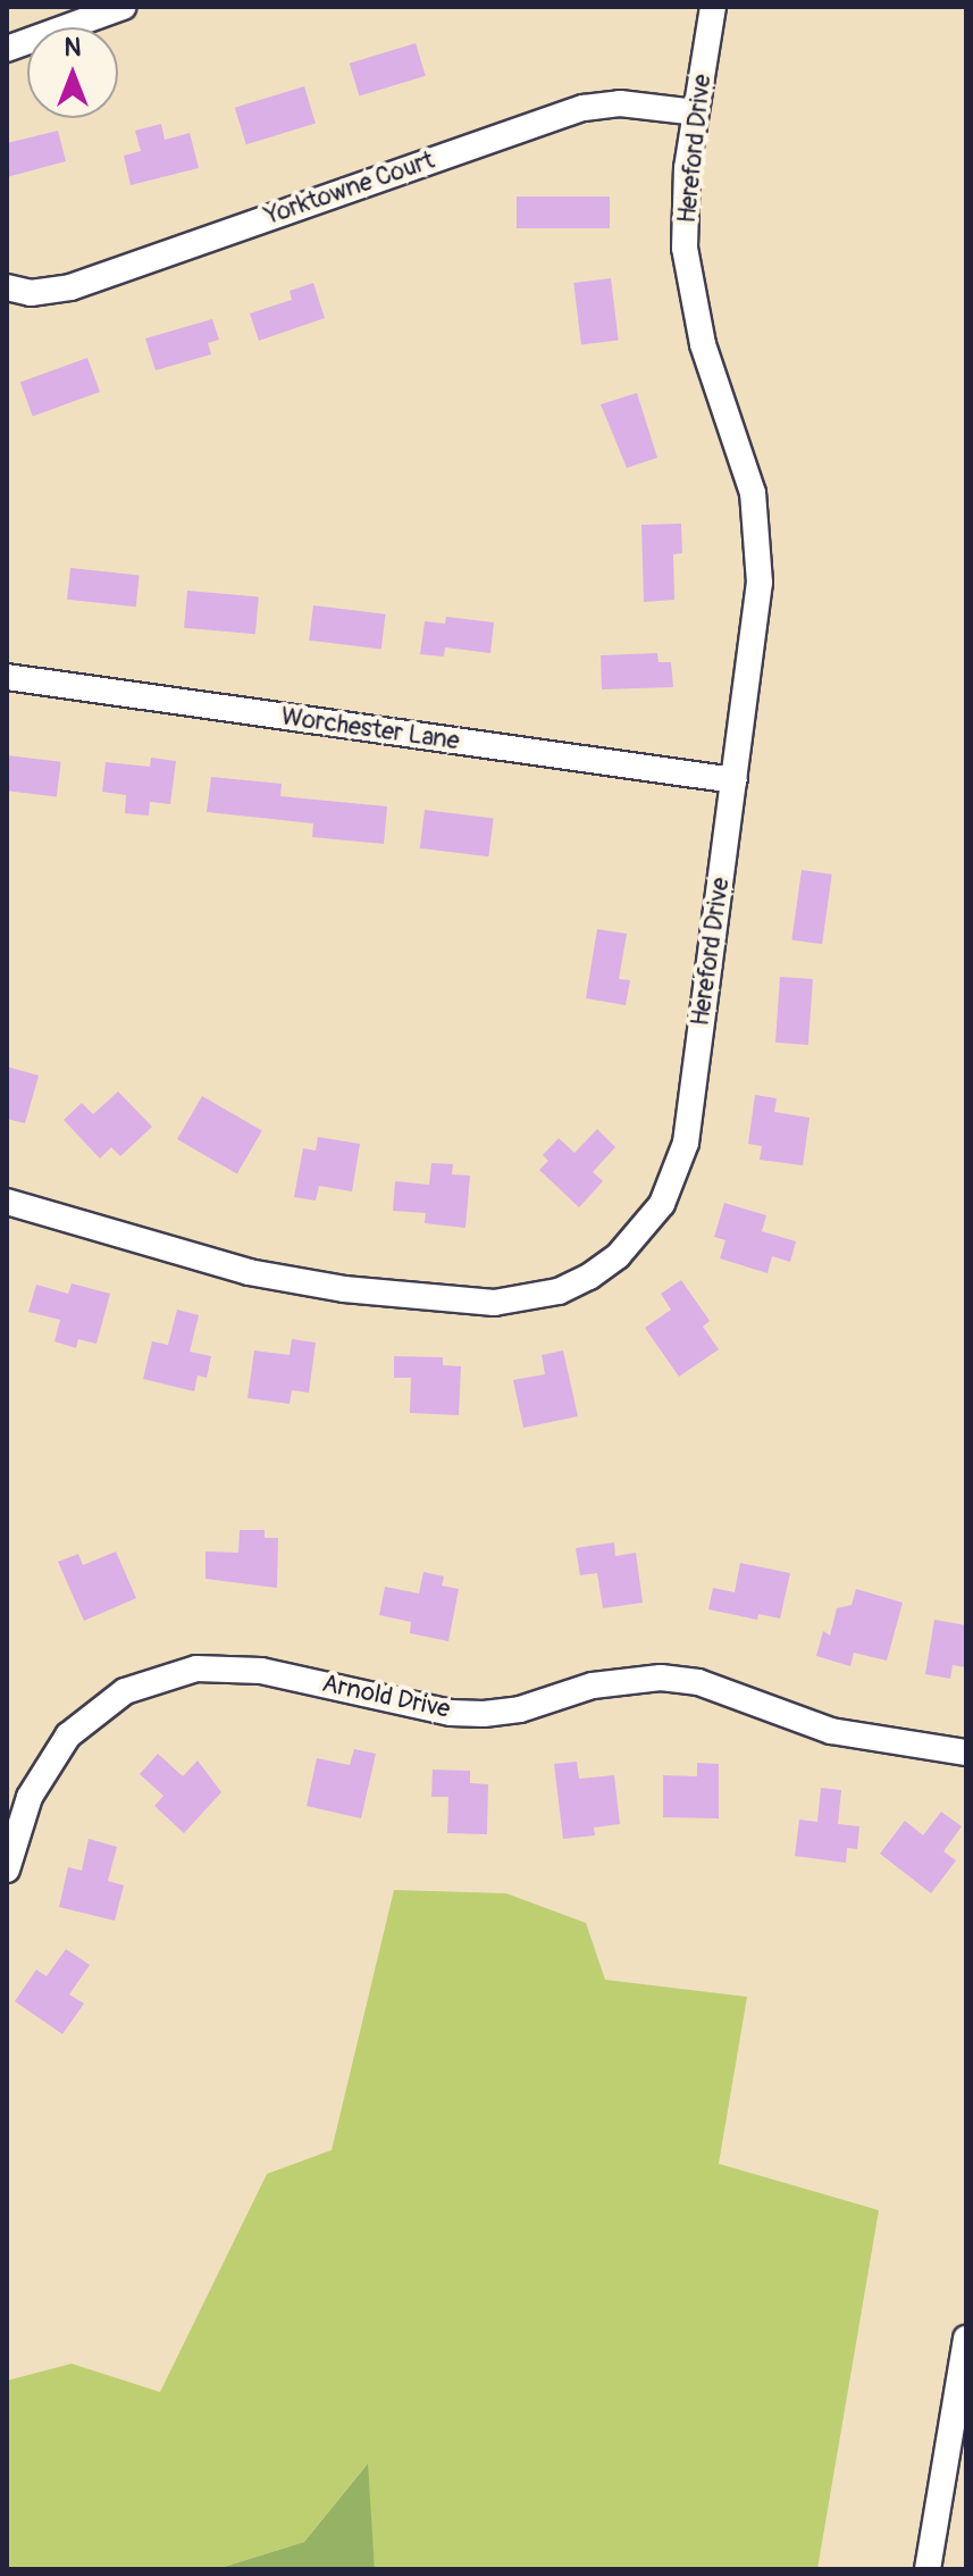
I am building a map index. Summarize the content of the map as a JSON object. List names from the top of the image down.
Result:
{
  "streets": {
    "street": [
      "Hereford Drive",
      "Yorktowne Court",
      "Worchester Lane",
      "Arnold Drive"
    ]
  },
  "crossings": [
    ["Hereford Drive", "Yorktowne Court"],
    ["Hereford Drive", "Worchester Lane"]
  ],
  "north": "top"
}
